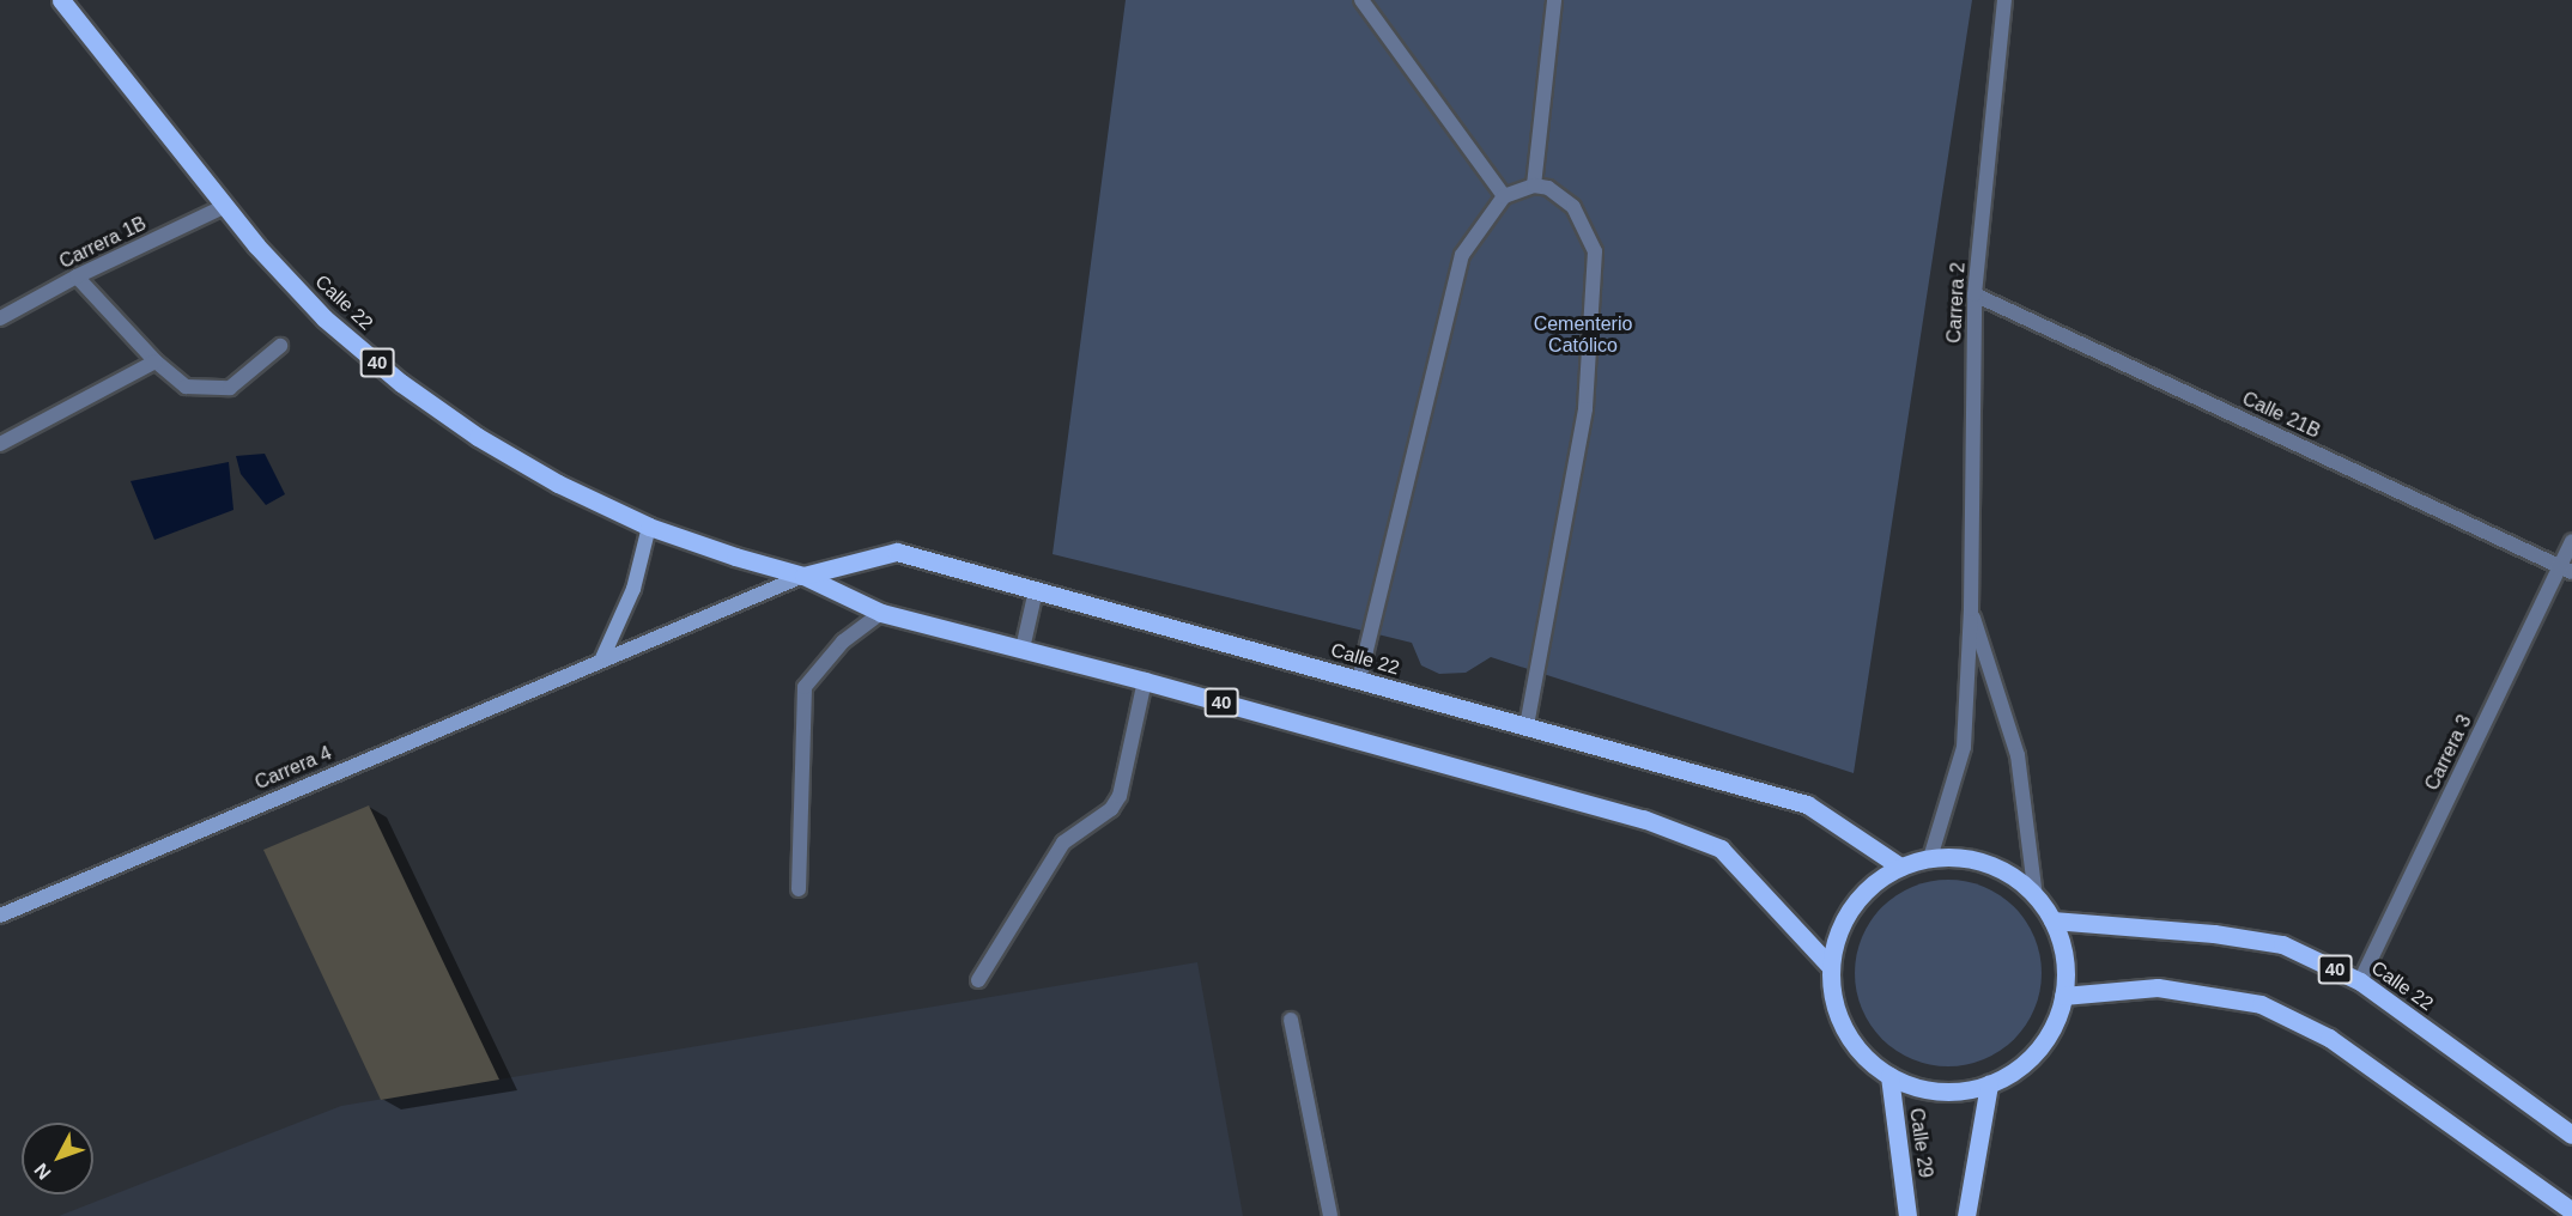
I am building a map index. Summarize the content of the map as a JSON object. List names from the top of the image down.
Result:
{
  "streets": {
    "main road": ["Calle 22", "40", "Calle 29"],
    "street": [
      "Carrera 1B",
      "Carrera 2",
      "Calle 21B",
      "Carrera 3",
      "Carrera 4"
    ]
  },
  "crossings": [
    ["Carrera 1B", "Calle 22"],
    ["Calle 22", "Carrera 2"],
    ["Calle 22", "Carrera 3"],
    ["Calle 22", "Carrera 4"],
    ["Calle 22", "Calle 29"],
    ["Carrera 2", "Calle 21B"],
    ["Carrera 2", "Calle 29"],
    ["Calle 21B", "Carrera 3"]
  ],
  "parks": ["Cementerio Católico"],
  "north": "bottom left"
}
